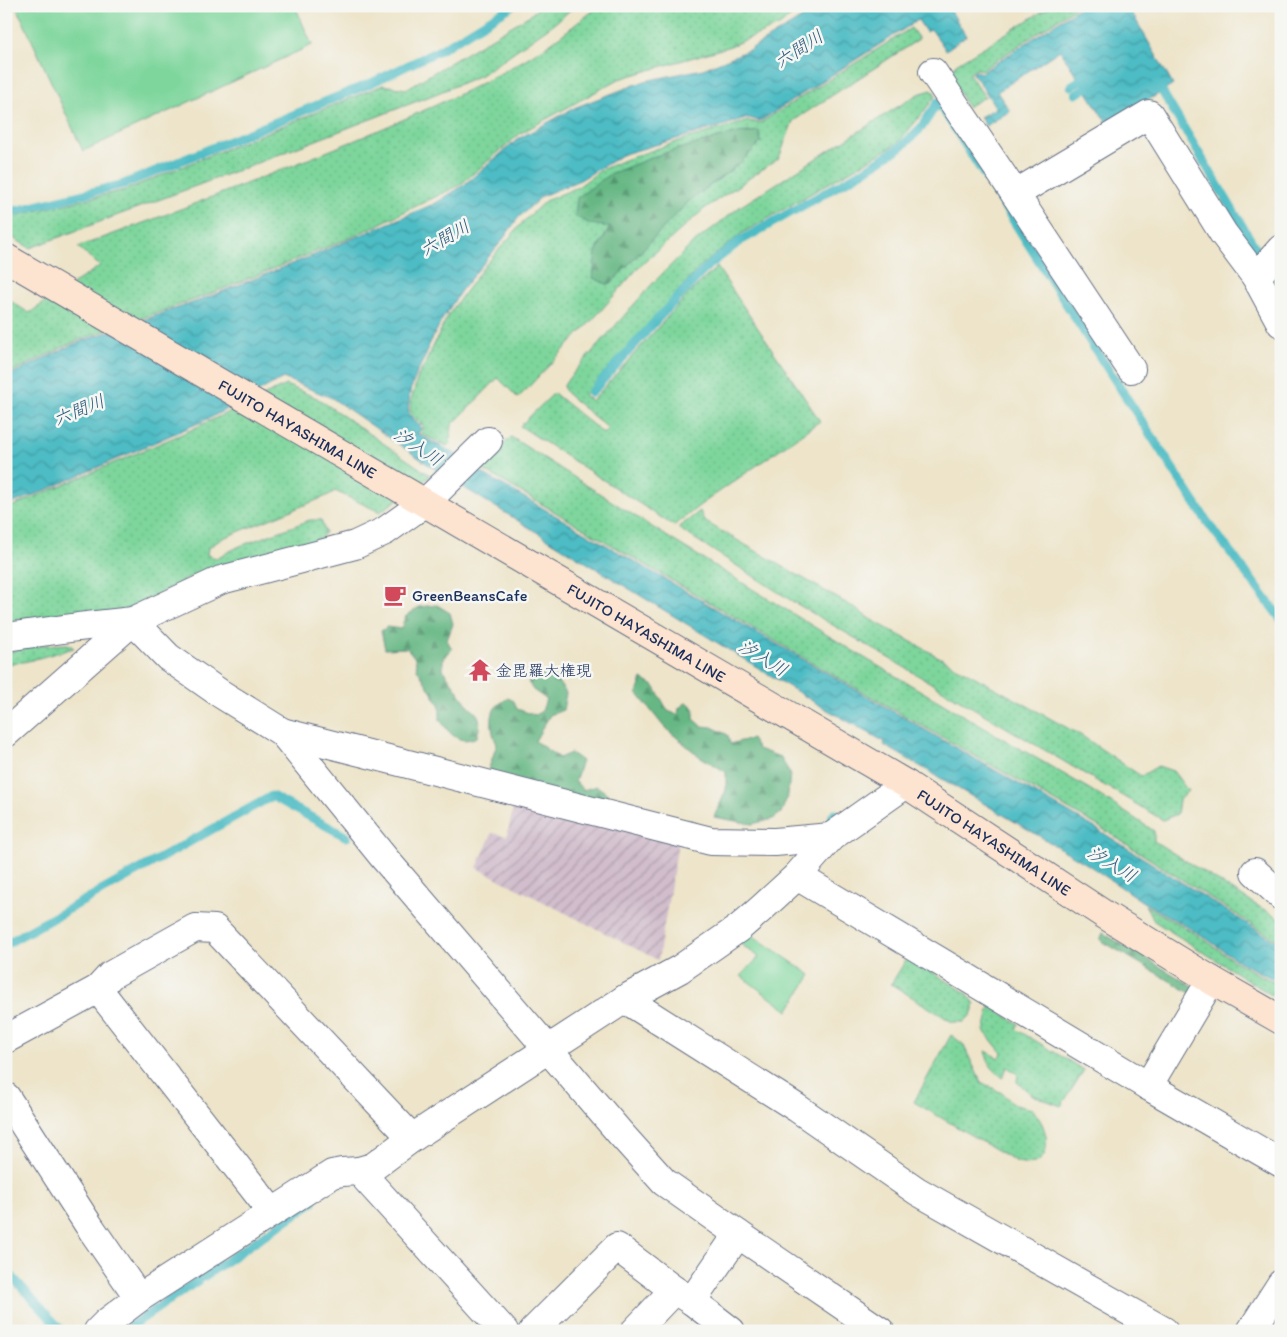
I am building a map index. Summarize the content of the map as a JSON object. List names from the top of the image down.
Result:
{
  "streets": {
    "main road": ["FUJITO HAYASHIMA LINE"]
  },
  "water": ["六間川", "汐入川"],
  "places": {
    "cafe": ["GreenBeansCafe"],
    "temple": ["金毘羅大権現"]
  }
}
